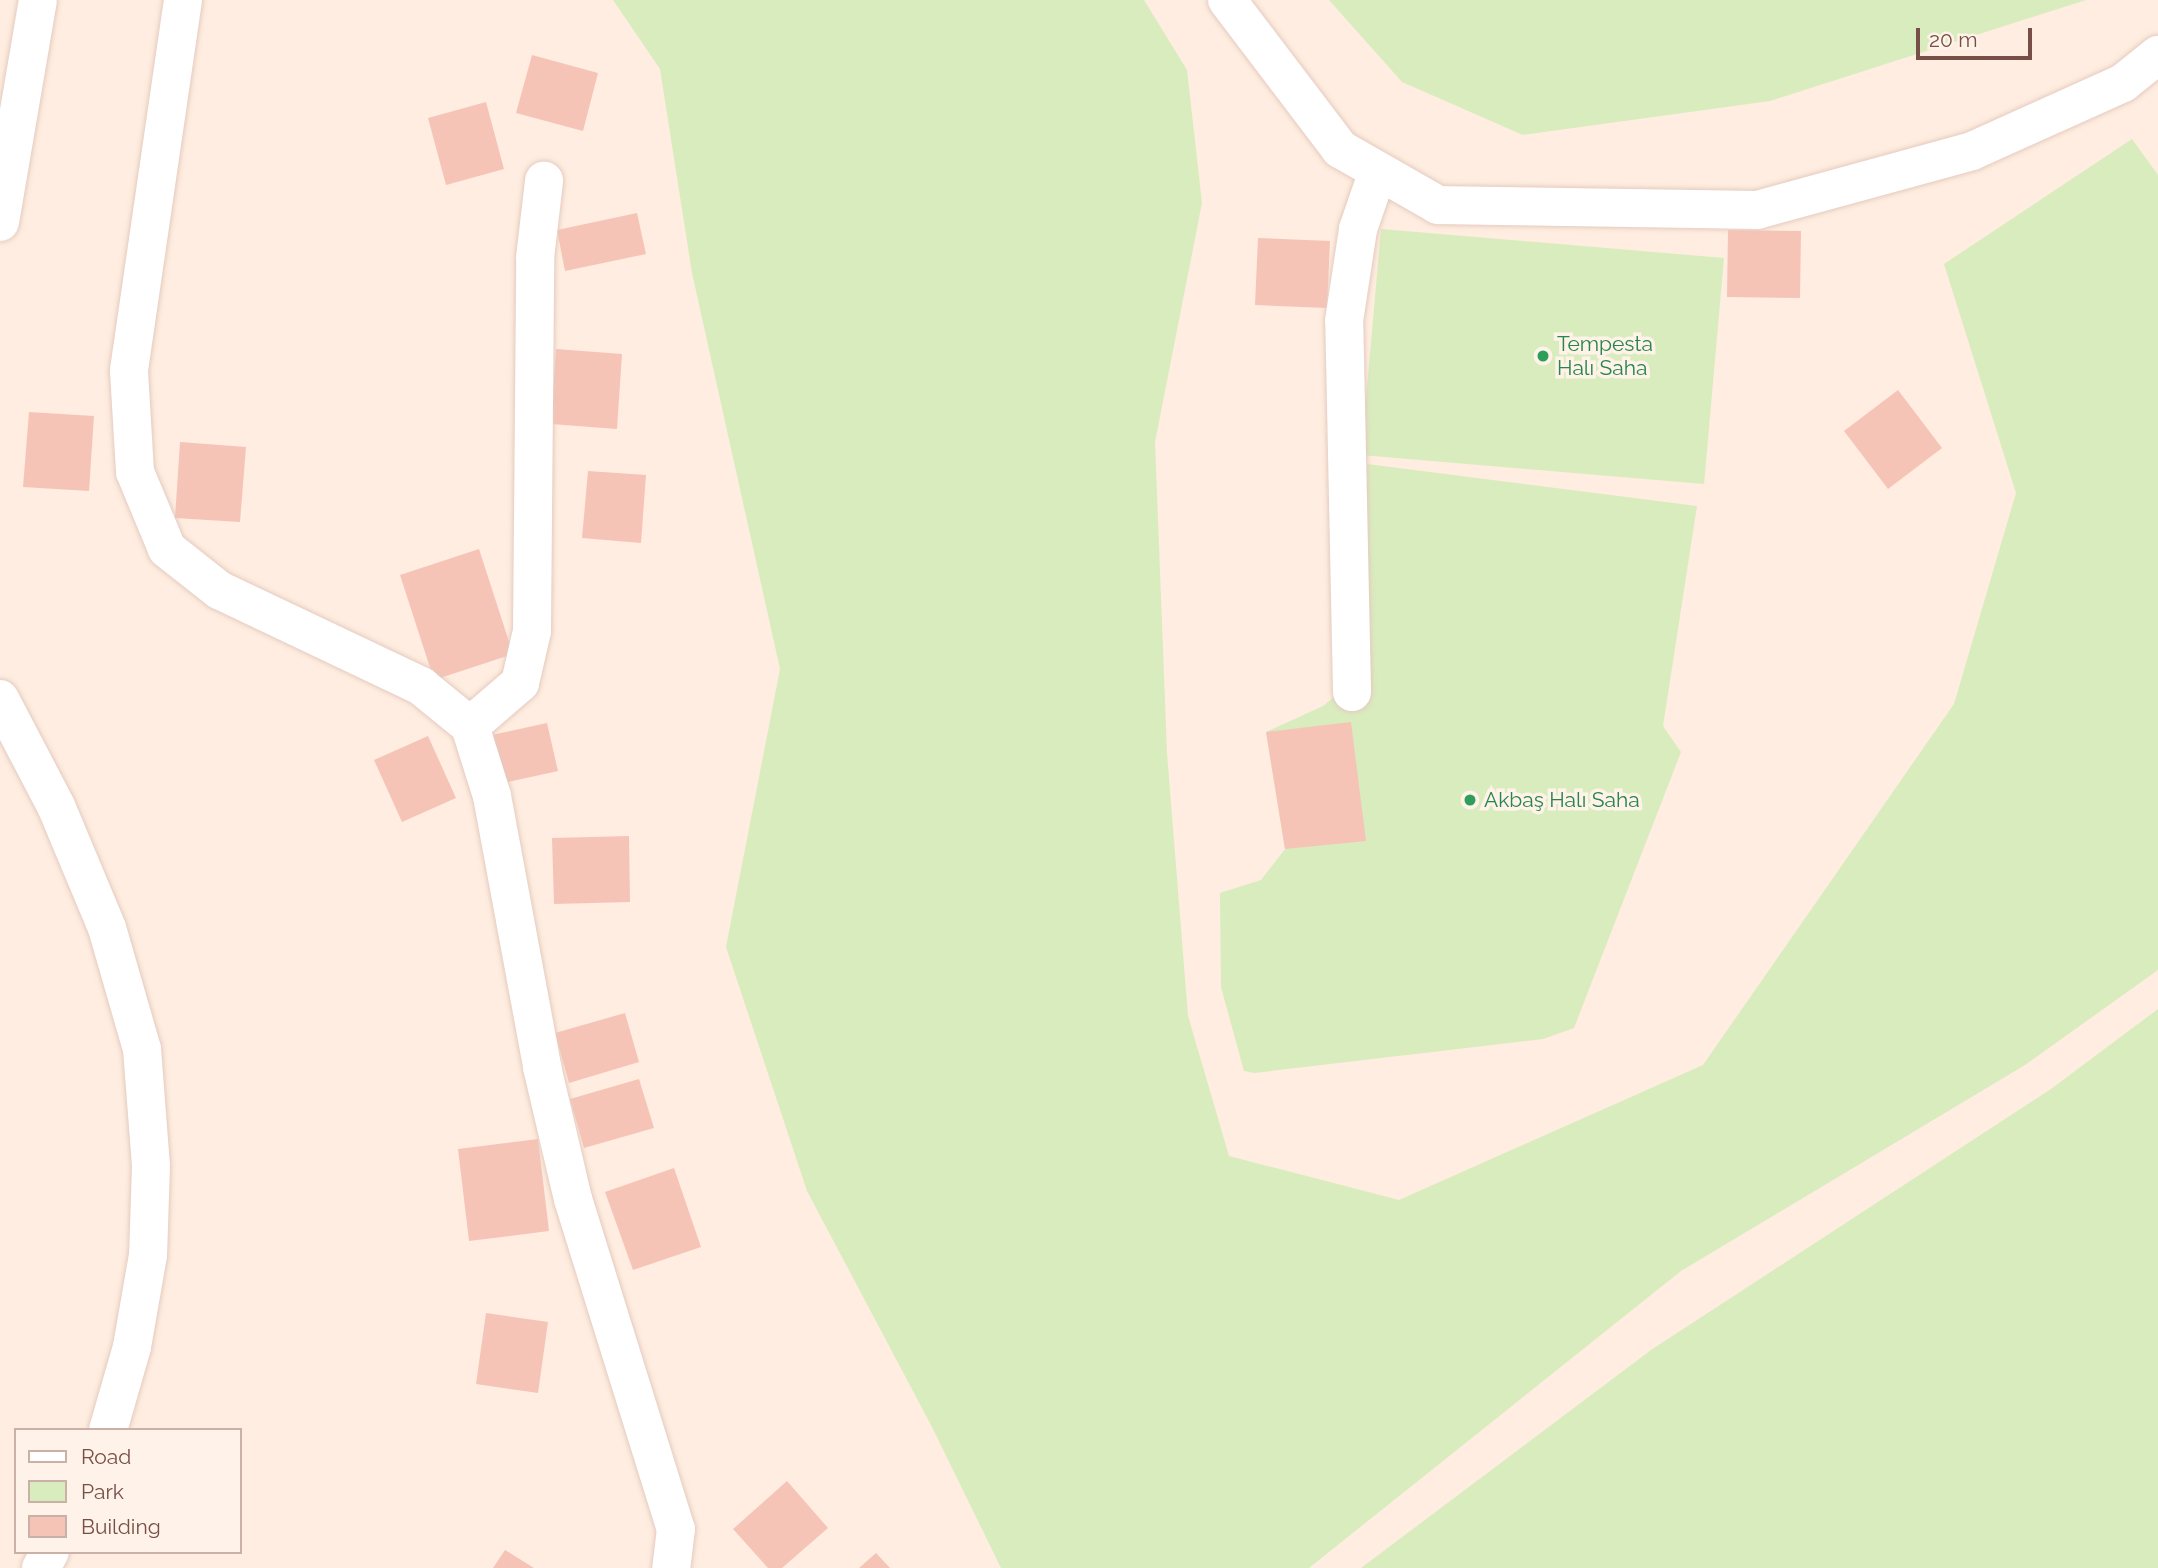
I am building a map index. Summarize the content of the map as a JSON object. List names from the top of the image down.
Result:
{
  "places": ["Tempesta Halı Saha", "Akbaş Halı Saha"],
  "legend": ["Road", "Park", "Building"],
  "scale_bar": "20 m"
}
